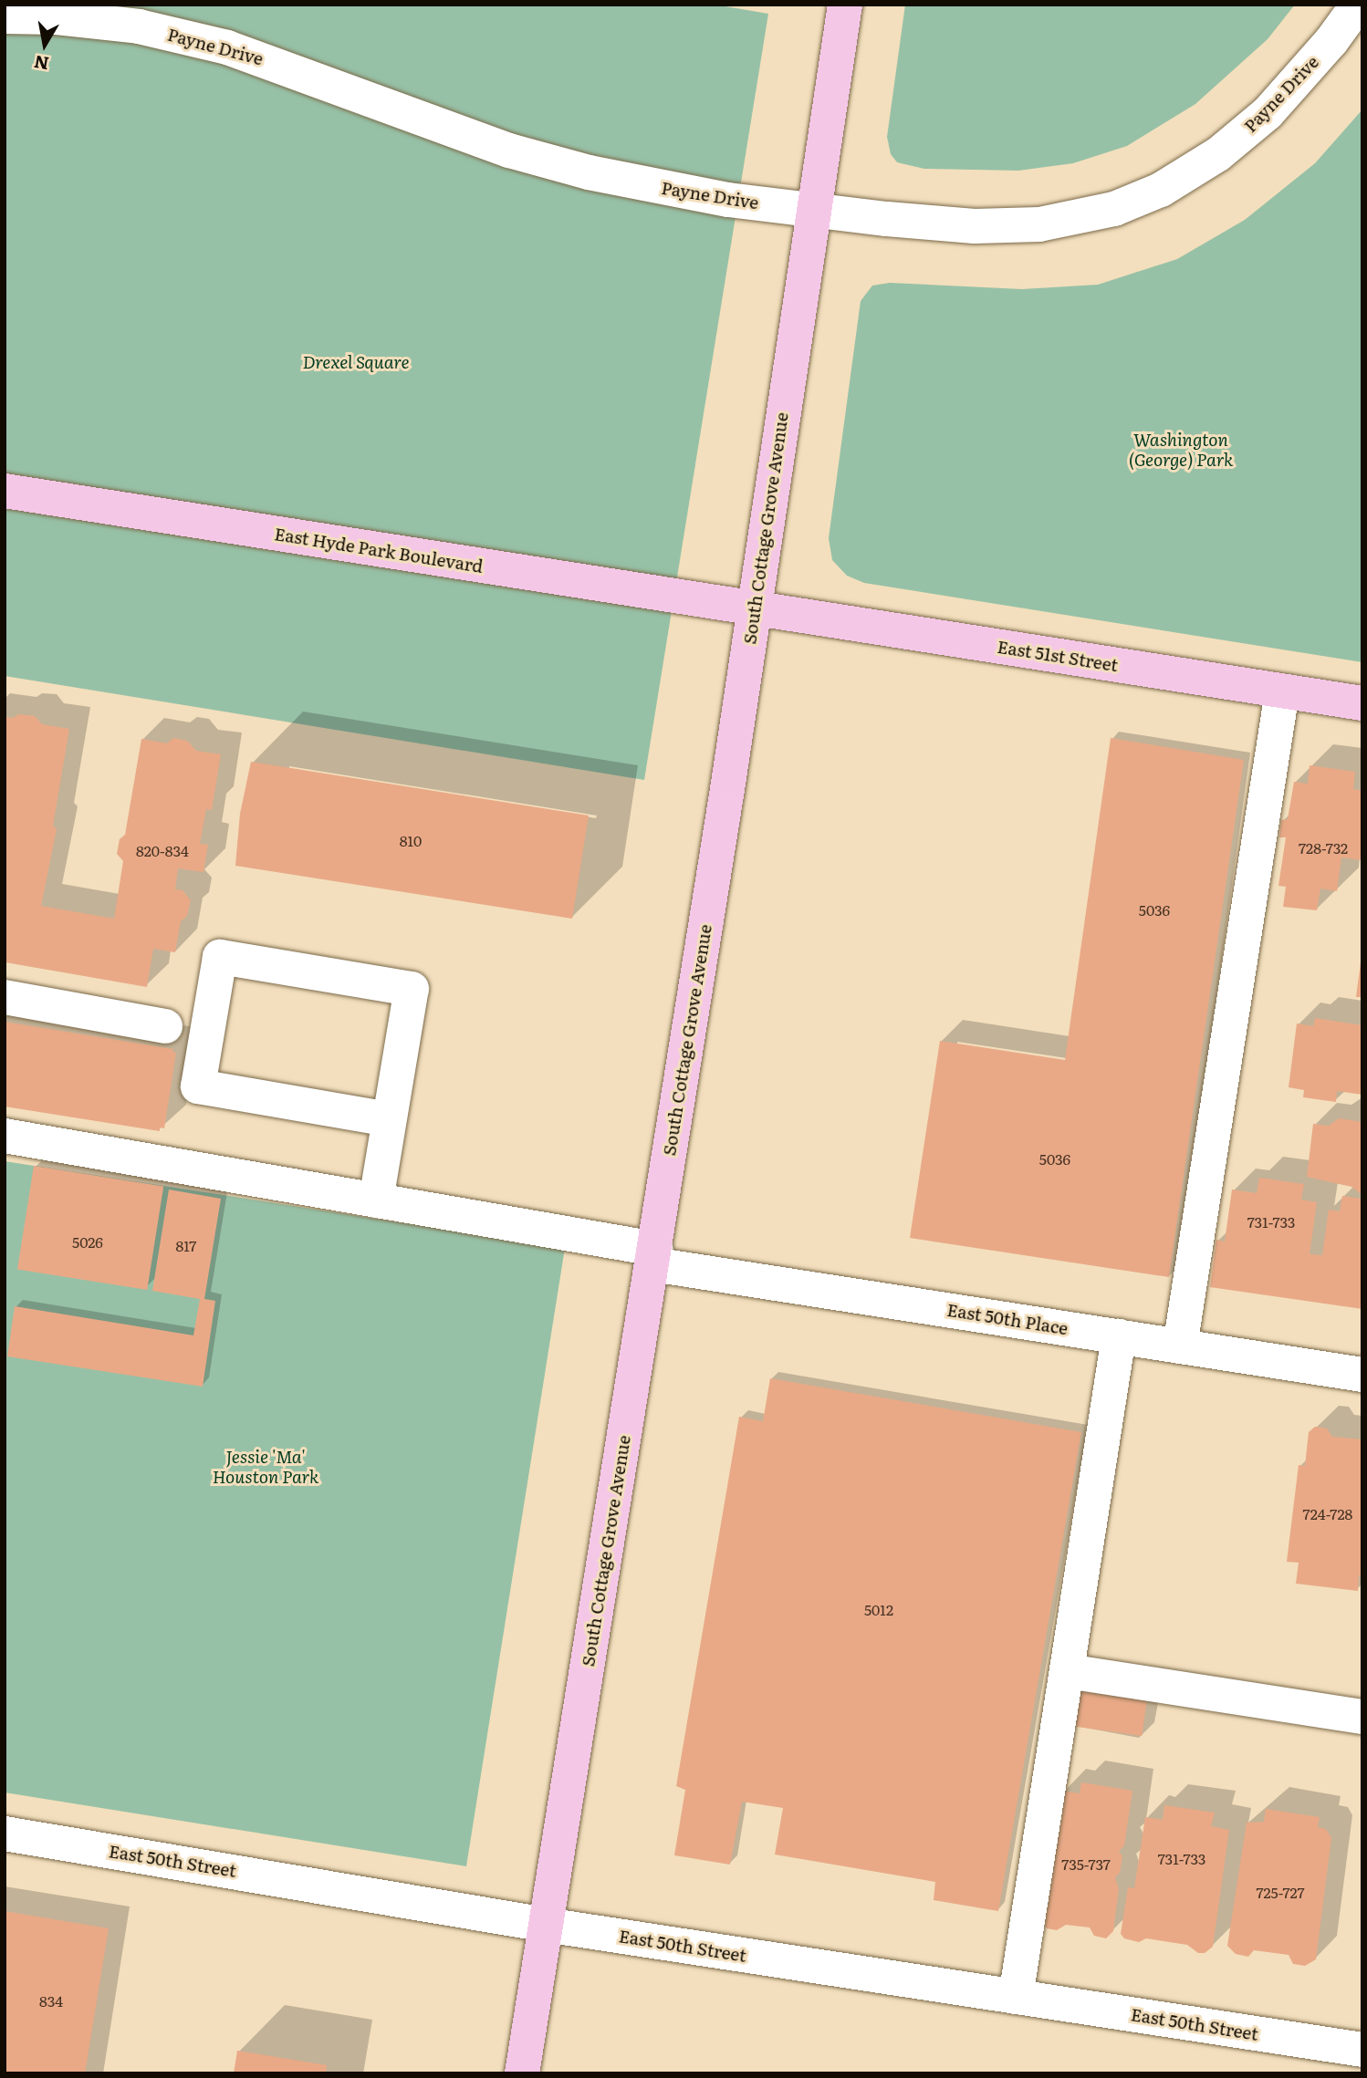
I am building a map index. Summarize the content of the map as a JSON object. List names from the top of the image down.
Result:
{
  "streets": {
    "main road": ["South Cottage Grove Avenue", "East Hyde Park Boulevard", "East 51st Street"],
    "street": ["Payne Drive", "East 50th Place", "East 50th Street"]
  },
  "crossings": [
    ["Payne Drive", "South Cottage Grove Avenue"],
    ["South Cottage Grove Avenue", "East Hyde Park Boulevard"],
    ["South Cottage Grove Avenue", "East 51st Street"],
    ["South Cottage Grove Avenue", "East 50th Place"],
    ["South Cottage Grove Avenue", "East 50th Street"],
    ["East Hyde Park Boulevard", "East 51st Street"]
  ],
  "parks": ["Drexel Square", "Washington (George) Park", "Jessie 'Ma' Houston Park"],
  "house_numbers": [
    "810",
    "728-732",
    "820-834",
    "5036",
    "5036",
    "731-733",
    "5026",
    "817",
    "724-728",
    "5012",
    "731-733",
    "735-737",
    "725-727",
    "834"
  ],
  "north": "bottom"
}
